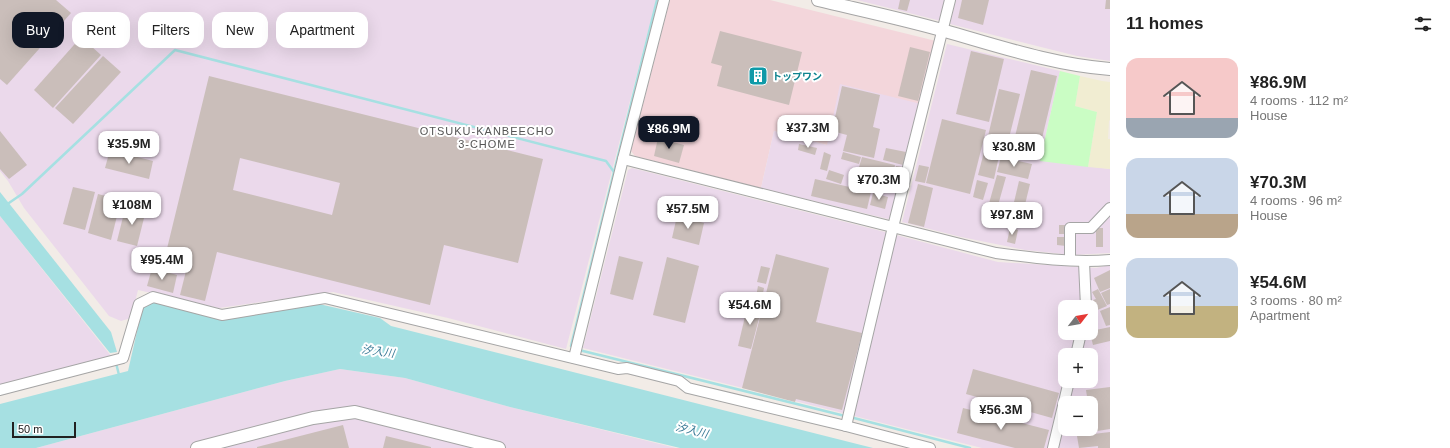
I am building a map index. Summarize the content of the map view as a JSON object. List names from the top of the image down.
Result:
{
  "districts": ["OTSUKU-KANBEECHO 3-CHOME"],
  "water": ["汐入川"],
  "places": {
    "building": ["トップワン"]
  },
  "scale_bar": "50 m",
  "north": "top right",
  "page": {
    "heading": "11 homes",
    "chip": [
      "Buy",
      "Rent",
      "Filters",
      "New",
      "Apartment"
    ],
    "list": [
      {
        "name": "¥86.9M",
        "note": "4 rooms · 112 m² · House"
      },
      {
        "name": "¥70.3M",
        "note": "4 rooms · 96 m² · House"
      },
      {
        "name": "¥54.6M",
        "note": "3 rooms · 80 m² · Apartment"
      }
    ],
    "price": [
      "¥37.3M",
      "¥86.9M",
      "¥35.9M",
      "¥30.8M",
      "¥70.3M",
      "¥108M",
      "¥57.5M",
      "¥97.8M",
      "¥95.4M",
      "¥54.6M",
      "¥56.3M"
    ],
    "map_buttons": ["+", "−"],
    "scale": "50 m"
  }
}
